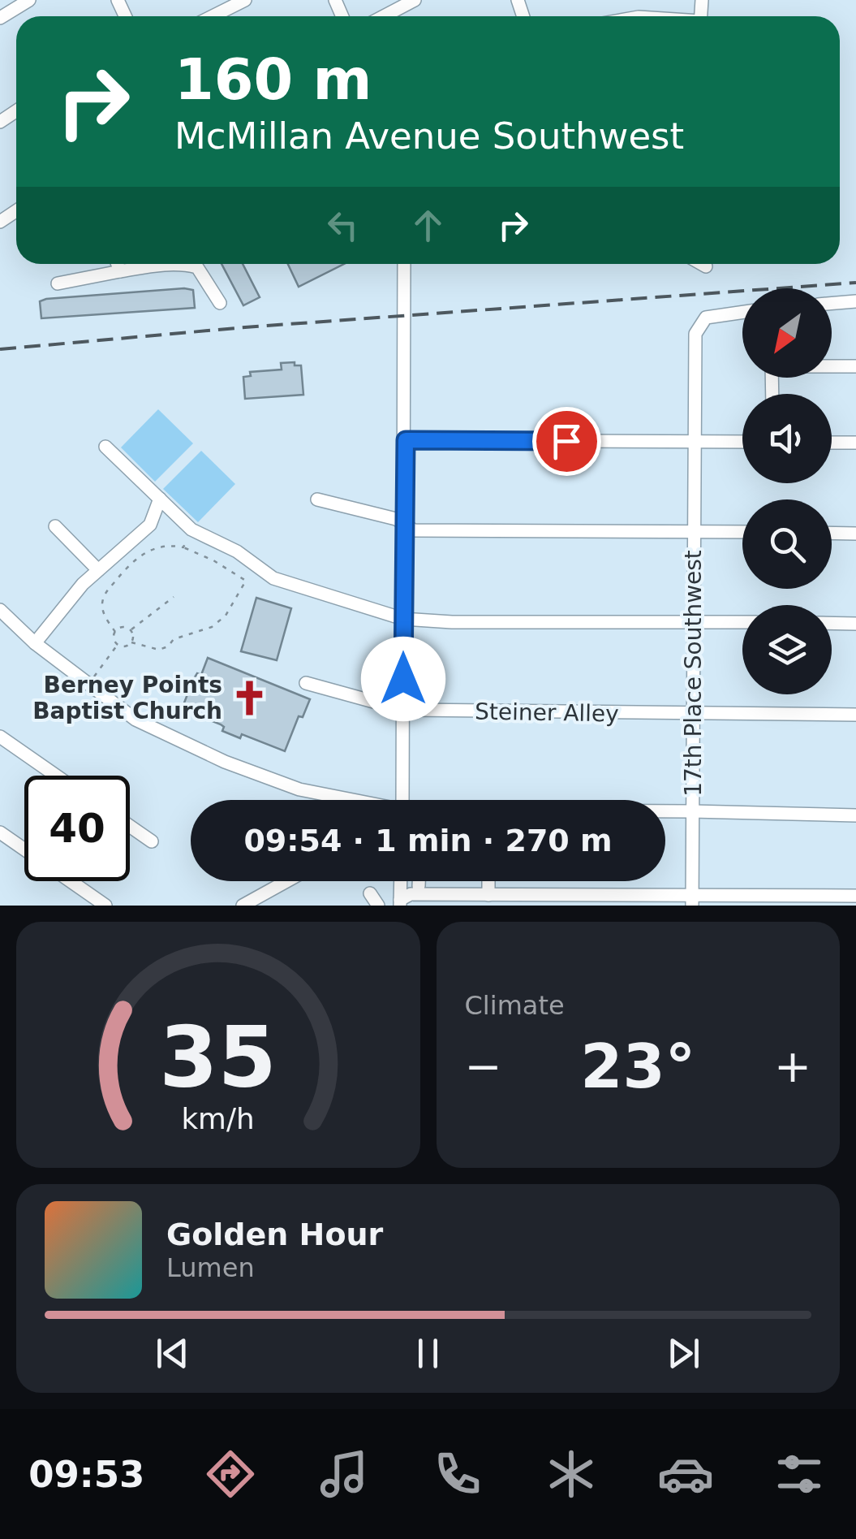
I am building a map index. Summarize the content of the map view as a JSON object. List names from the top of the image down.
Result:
{
  "streets": {
    "street": ["17th Place Southwest", "Steiner Alley"]
  },
  "crossings": [
    ["17th Place Southwest", "Steiner Alley"]
  ],
  "places": {
    "church": ["Berney Points Baptist Church"]
  },
  "north": "bottom left",
  "page": {
    "turn": ["160 m", "McMillan Avenue Southwest"],
    "limit": "40",
    "trip": "09:54 · 1 min · 270 m",
    "tile": "Climate",
    "heat": ["−", "23°", "+"],
    "song": ["Golden Hour", "Lumen"],
    "tabs": "09:53",
    "gauge": ["35", "km/h"]
  }
}
